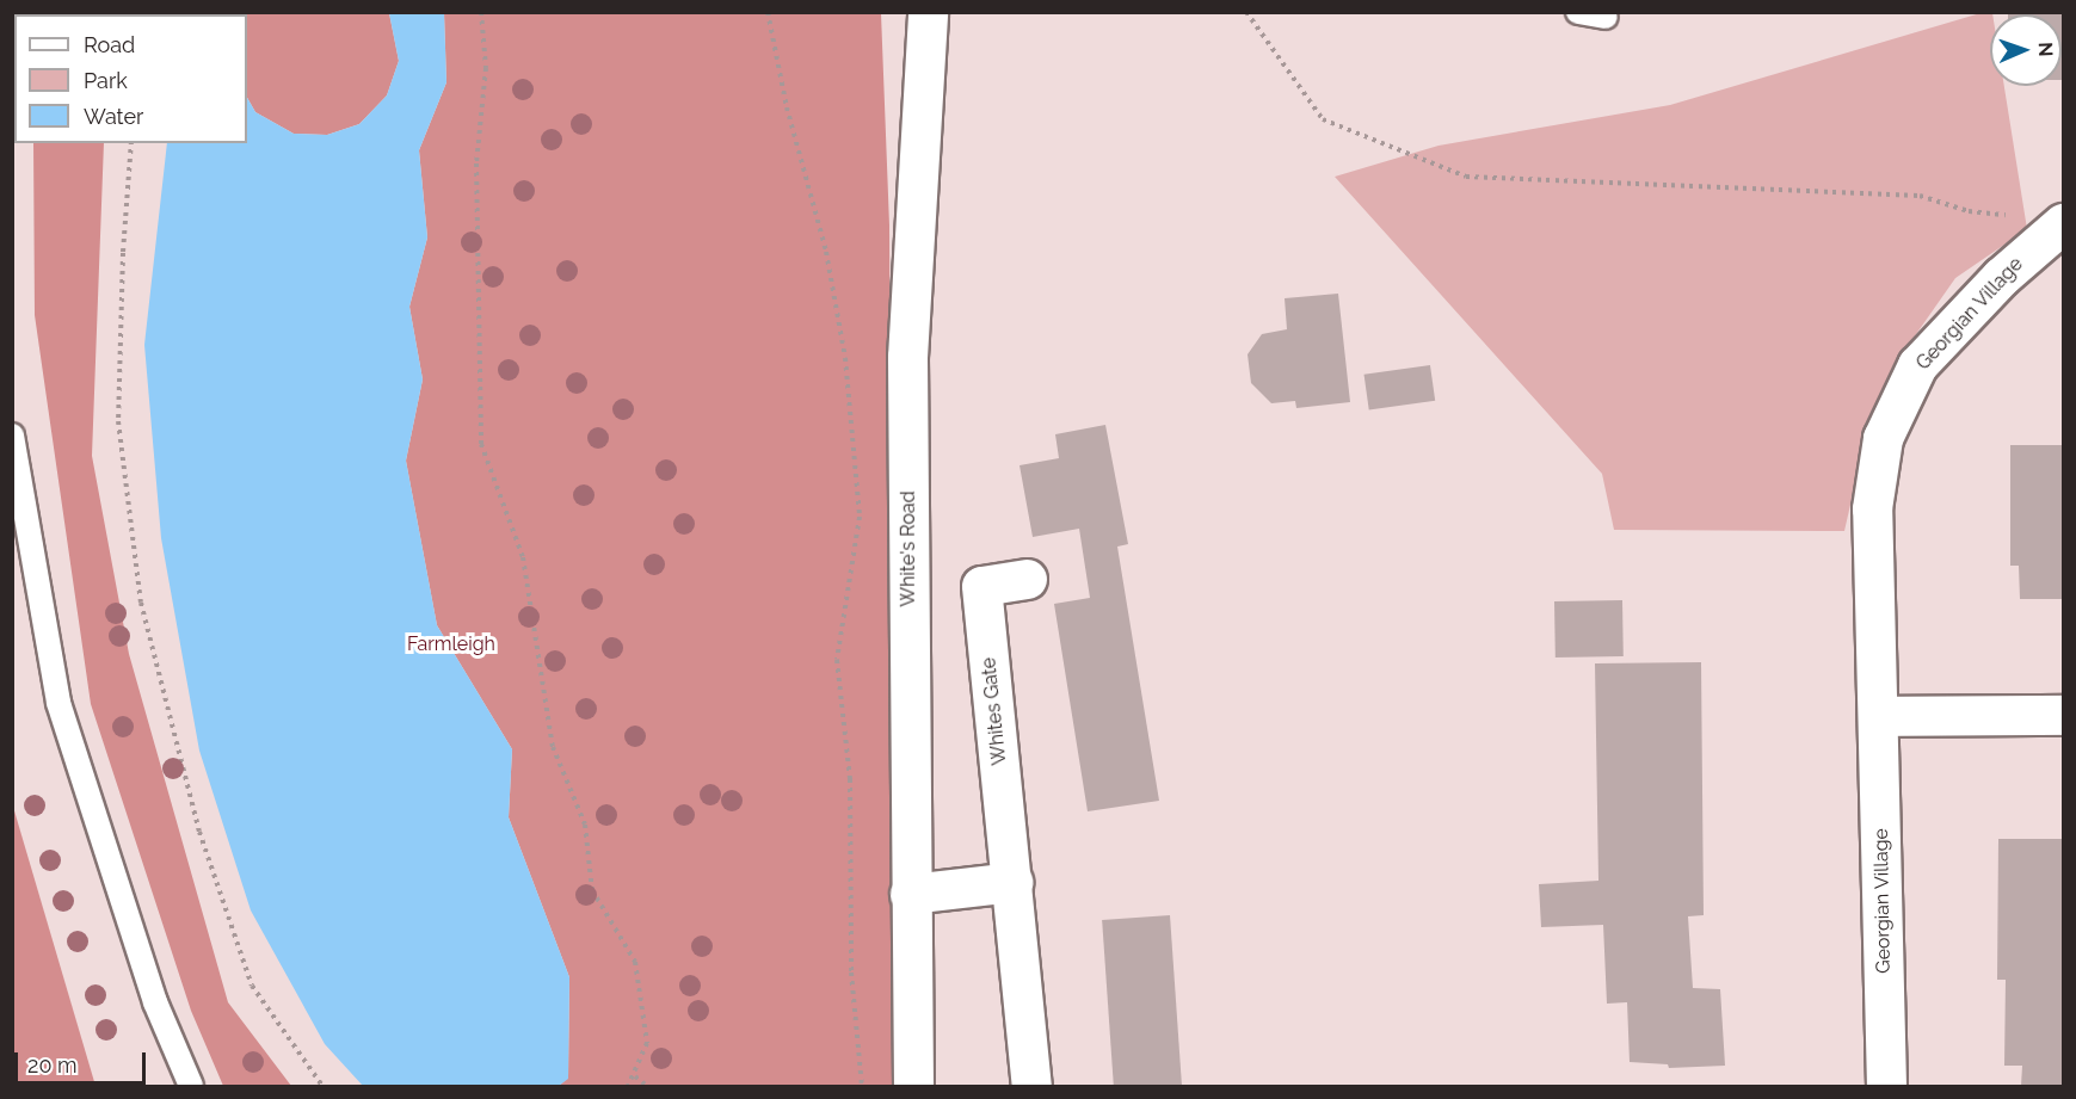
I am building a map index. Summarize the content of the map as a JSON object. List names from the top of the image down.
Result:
{
  "streets": {
    "street": ["Georgian Village", "White's Road", "Whites Gate"]
  },
  "parks": ["Farmleigh"],
  "legend": ["Road", "Park", "Water"],
  "scale_bar": "20 m",
  "north": "right"
}
